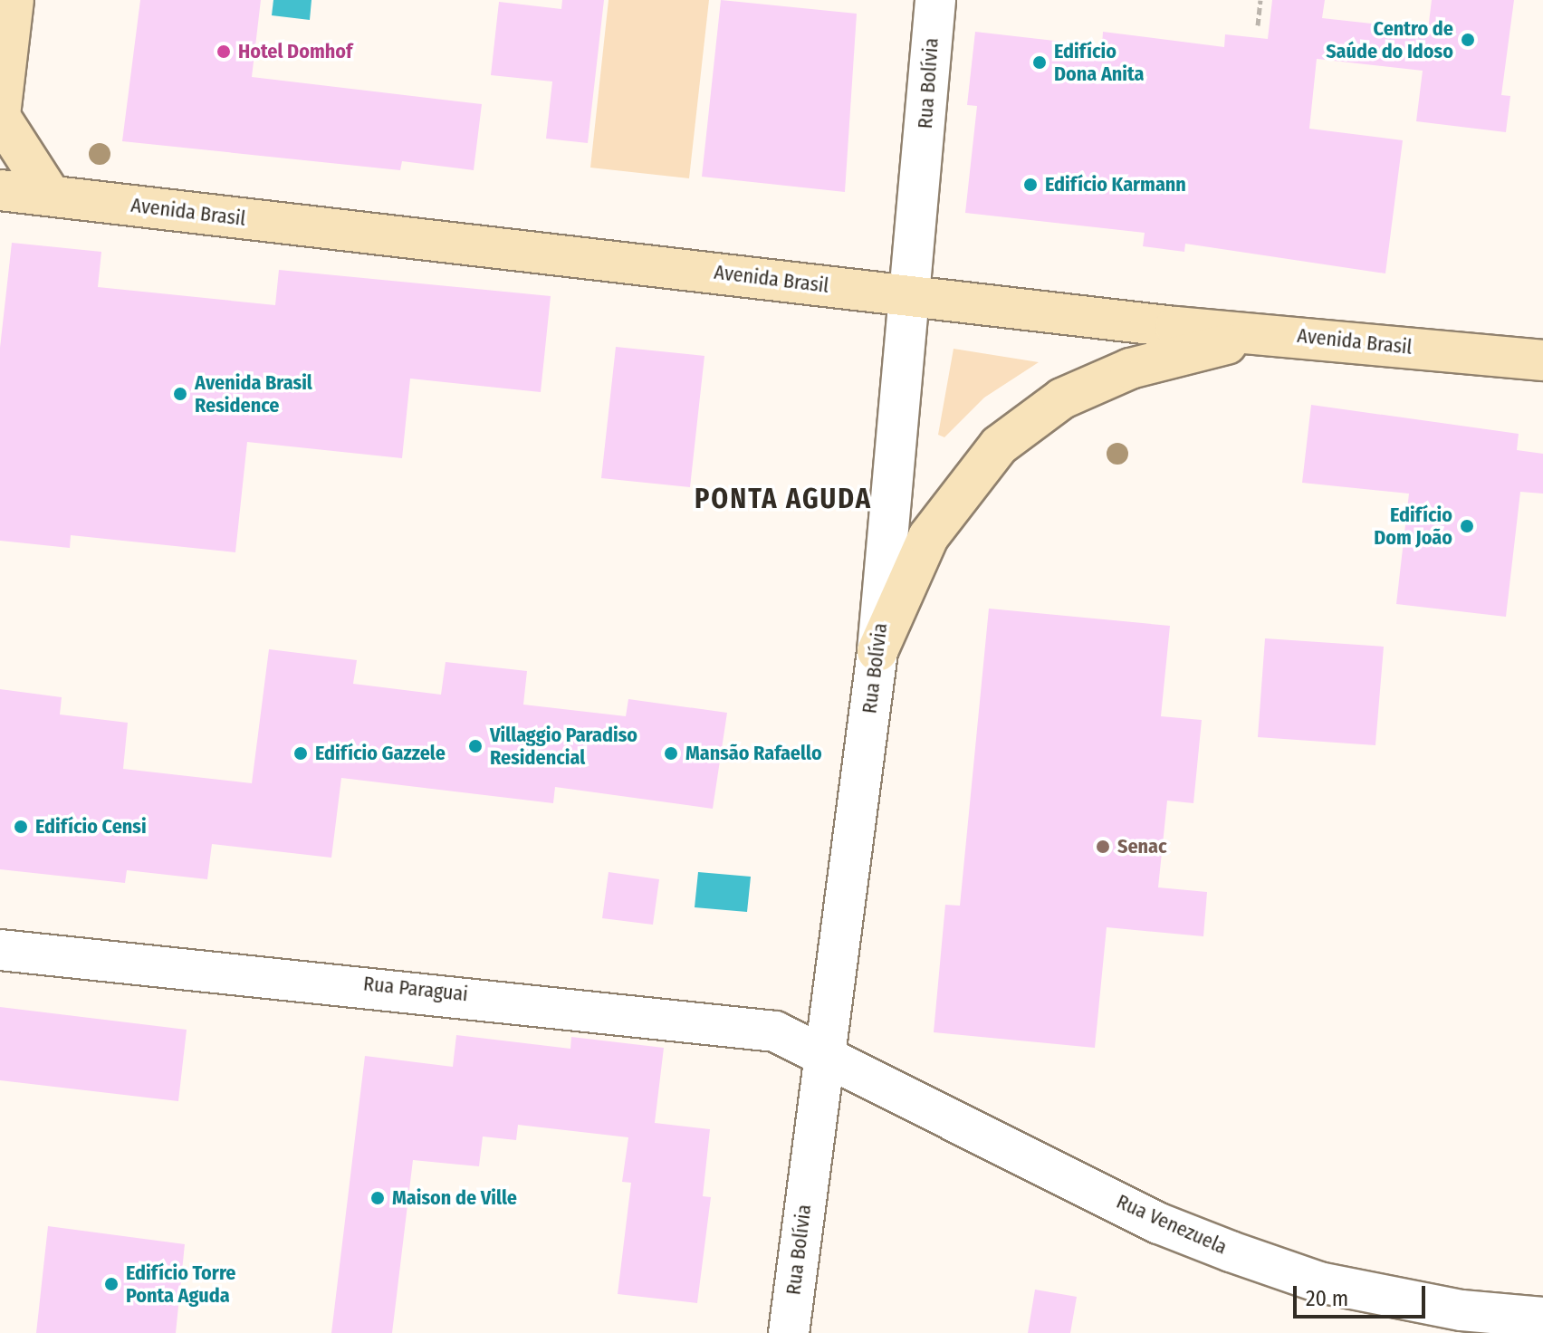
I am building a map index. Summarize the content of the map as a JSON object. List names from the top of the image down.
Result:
{
  "streets": {
    "main road": ["Avenida Brasil"],
    "street": ["Rua Bolívia", "Rua Paraguai", "Rua Venezuela"]
  },
  "crossings": [
    ["Rua Bolívia", "Avenida Brasil"],
    ["Rua Bolívia", "Rua Paraguai"],
    ["Rua Bolívia", "Rua Venezuela"],
    ["Rua Paraguai", "Rua Venezuela"]
  ],
  "districts": ["PONTA AGUDA"],
  "places": [
    "Centro de Saúde do Idoso",
    "Hotel Domhof",
    "Edifício Dona Anita",
    "Edifício Karmann",
    "Avenida Brasil Residence",
    "Edifício Dom João",
    "Villaggio Paradiso Residencial",
    "Edifício Gazzele",
    "Mansão Rafaello",
    "Edifício Censi",
    "Senac",
    "Maison de Ville",
    "Edifício Torre Ponta Aguda"
  ],
  "scale_bar": "20 m"
}
